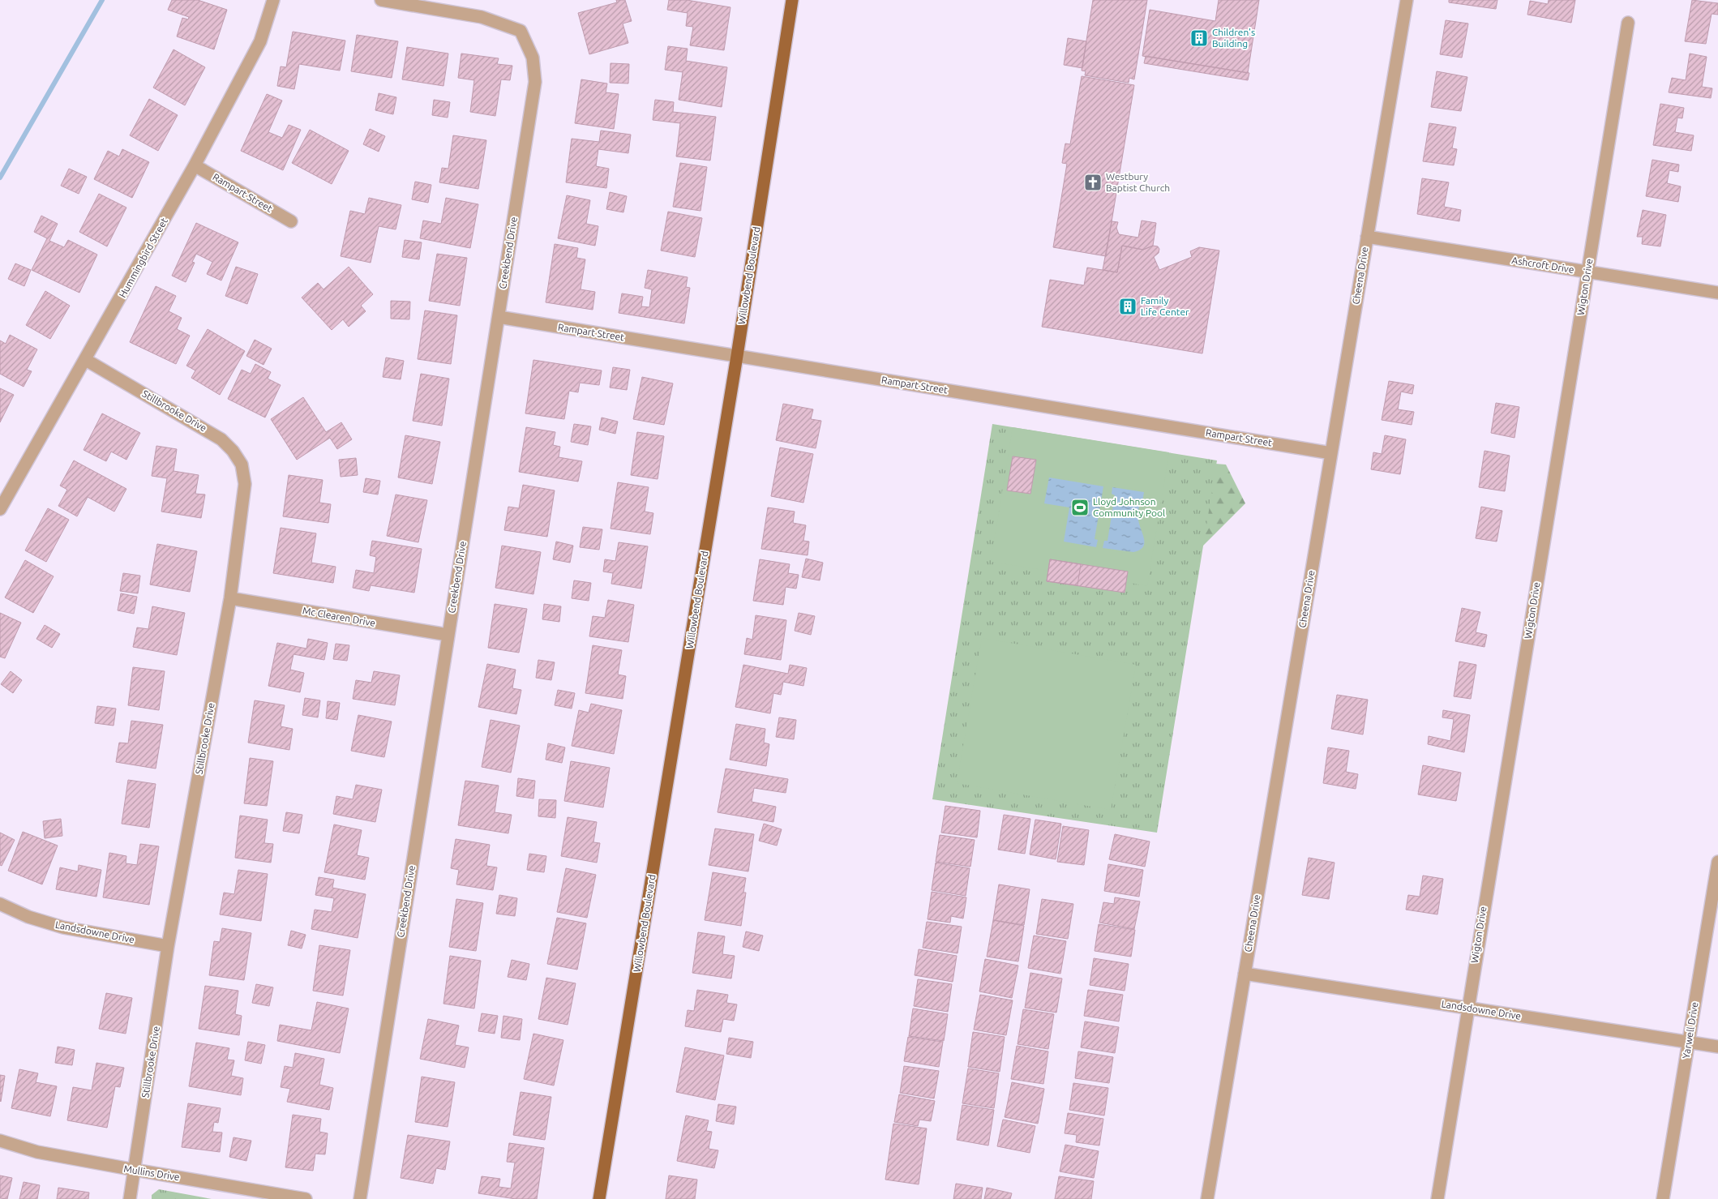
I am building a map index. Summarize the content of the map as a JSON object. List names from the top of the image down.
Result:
{
  "streets": {
    "main road": ["Willowbend Boulevard"],
    "street": [
      "Rampart Street",
      "Creekbend Drive",
      "Hummingbird Street",
      "Ashcroft Drive",
      "Cheena Drive",
      "Wigton Drive",
      "Stillbrooke Drive",
      "Mc Clearen Drive",
      "Landsdowne Drive",
      "Yarwell Drive",
      "Mullins Drive"
    ]
  },
  "crossings": [
    ["Rampart Street", "Creekbend Drive"],
    ["Rampart Street", "Hummingbird Street"],
    ["Rampart Street", "Willowbend Boulevard"],
    ["Rampart Street", "Cheena Drive"],
    ["Creekbend Drive", "Mc Clearen Drive"],
    ["Hummingbird Street", "Stillbrooke Drive"],
    ["Ashcroft Drive", "Cheena Drive"],
    ["Ashcroft Drive", "Wigton Drive"],
    ["Cheena Drive", "Landsdowne Drive"],
    ["Wigton Drive", "Landsdowne Drive"],
    ["Stillbrooke Drive", "Mc Clearen Drive"],
    ["Stillbrooke Drive", "Landsdowne Drive"],
    ["Stillbrooke Drive", "Mullins Drive"],
    ["Landsdowne Drive", "Yarwell Drive"]
  ],
  "places": {
    "building": ["Children's Building", "Family Life Center"],
    "church": ["Westbury Baptist Church"],
    "sports": ["Lloyd Johnson Community Pool"]
  }
}
